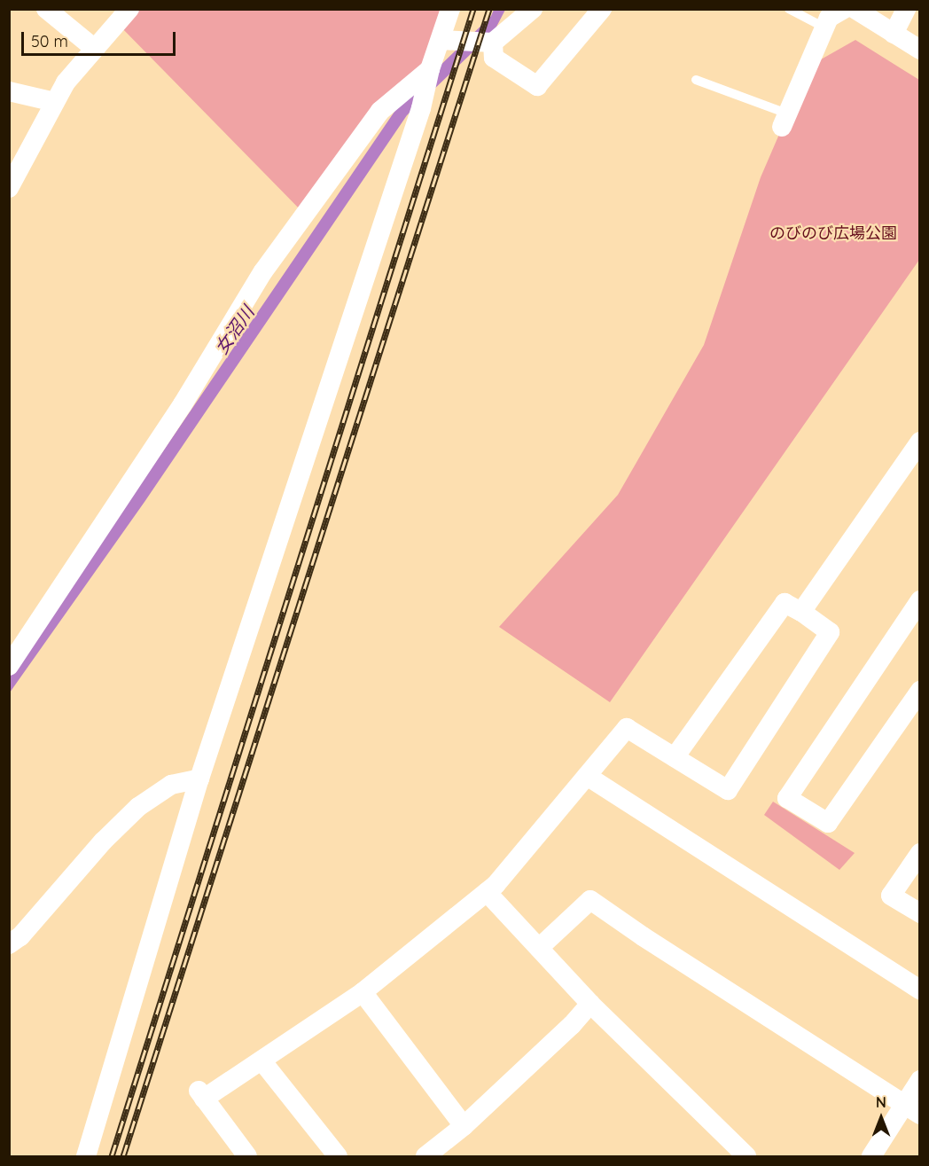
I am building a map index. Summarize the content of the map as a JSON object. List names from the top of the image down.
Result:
{
  "water": ["女沼川"],
  "parks": ["のびのび広場公園"],
  "scale_bar": "50 m",
  "north": "top"
}
